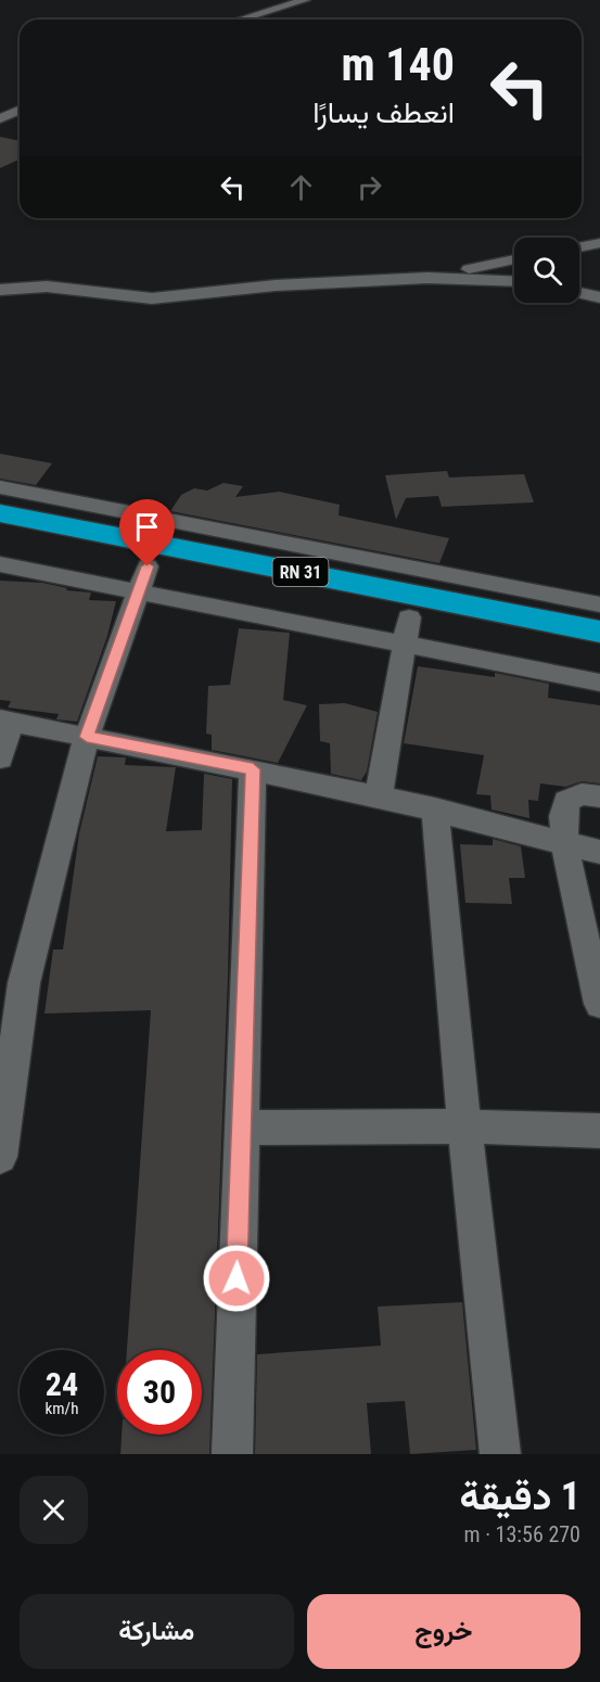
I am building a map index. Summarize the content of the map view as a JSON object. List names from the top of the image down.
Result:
{
  "streets": {
    "highway": ["RN 31"]
  },
  "page": {
    "turn": ["140 m", "انعطف يسارًا"],
    "speed": "24 km/h",
    "limit": "30",
    "heading": ["1 دقيقة", "270 m · 13:56"],
    "buttons": ["خروج", "مشاركة"]
  }
}
